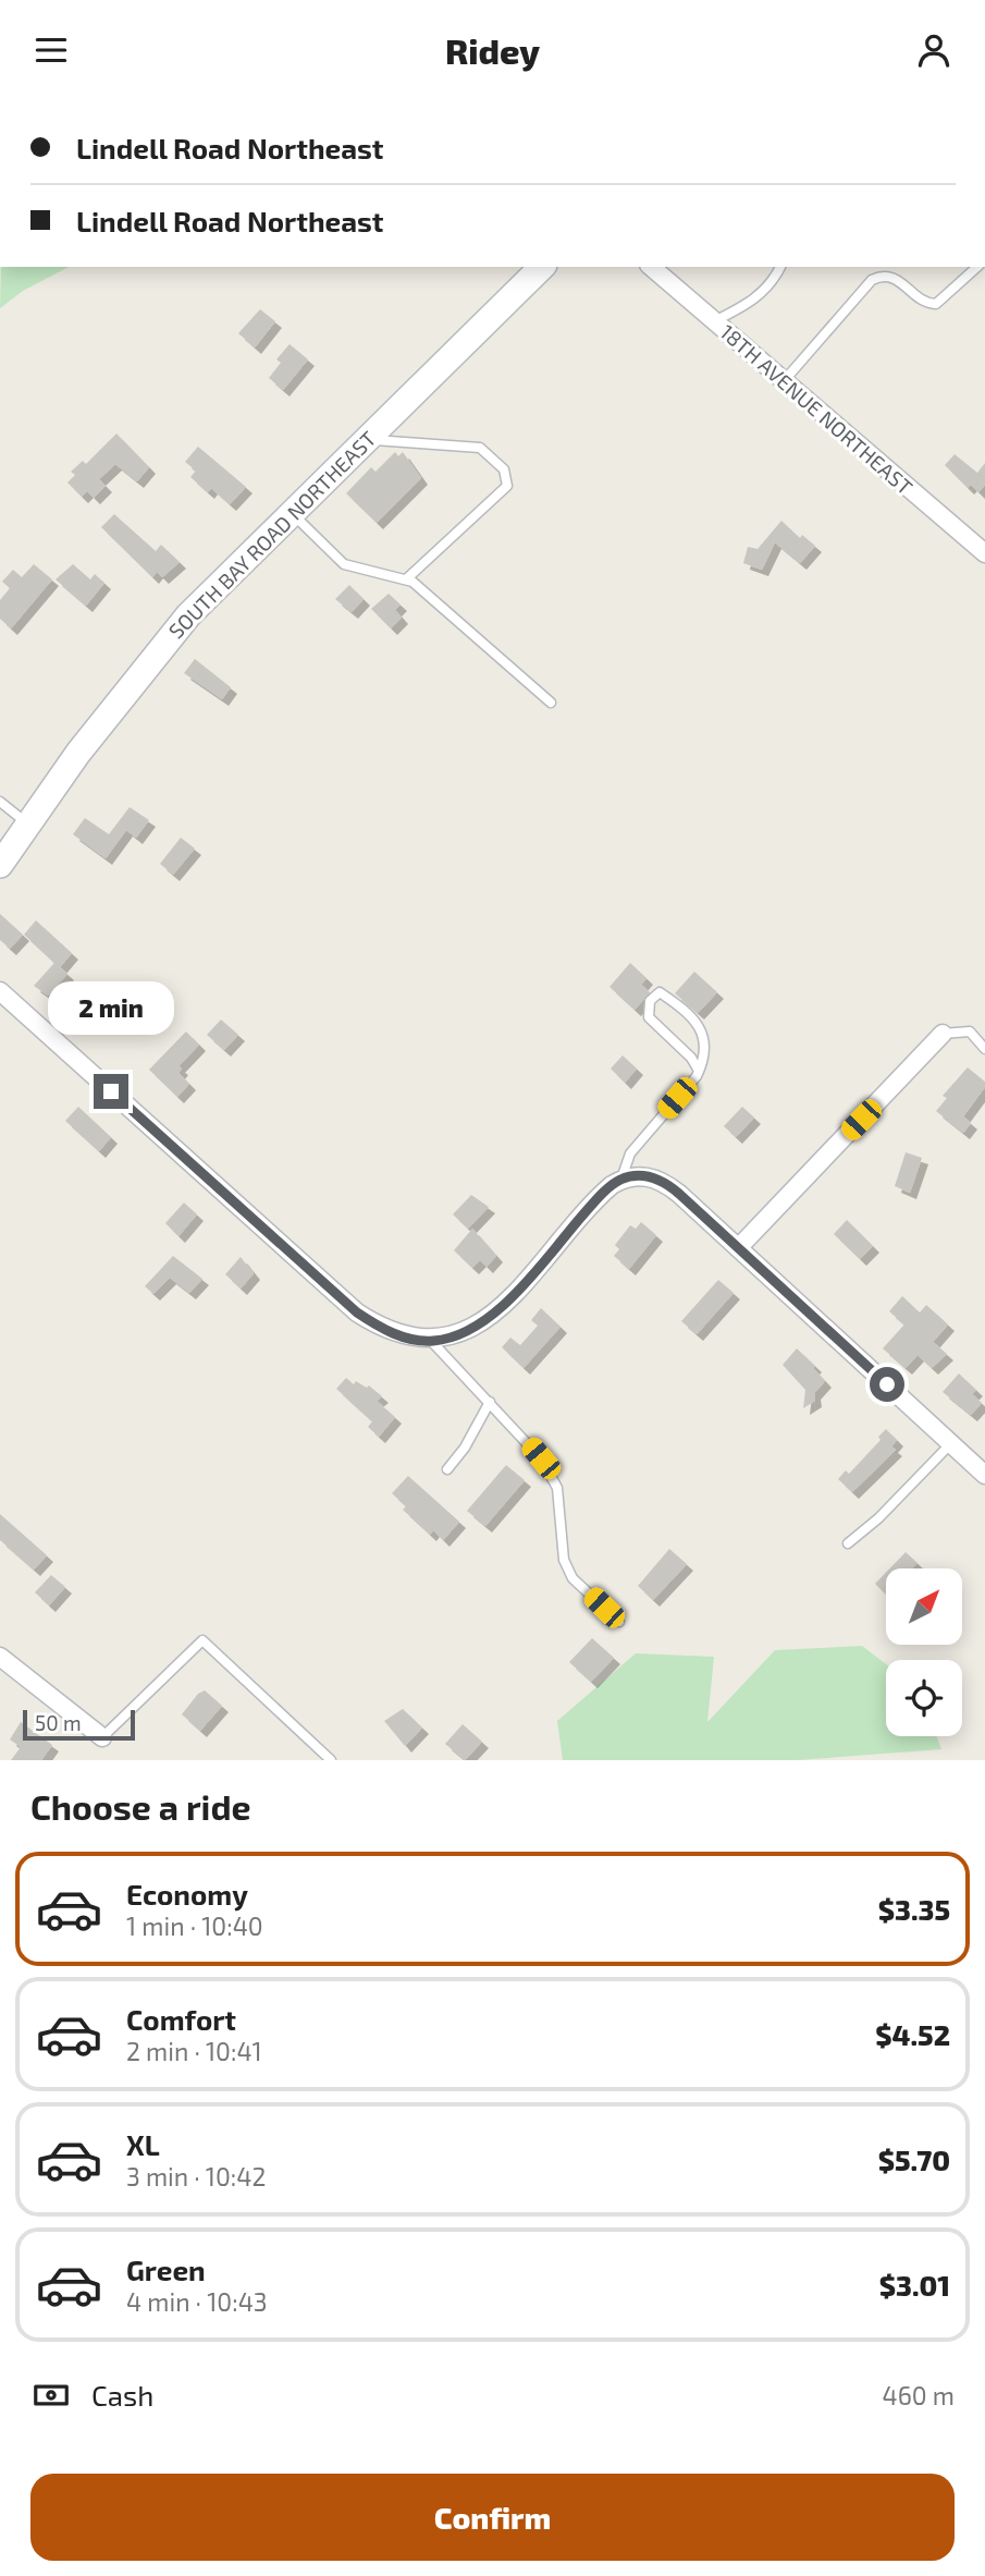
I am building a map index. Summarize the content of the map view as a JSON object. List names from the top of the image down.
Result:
{
  "streets": {
    "street": ["18TH AVENUE NORTHEAST", "SOUTH BAY ROAD NORTHEAST"]
  },
  "scale_bar": "50 m",
  "north": "top right",
  "page": {
    "header": "Ridey",
    "banner": ["Lindell Road Northeast", "Lindell Road Northeast"],
    "bubble": "2 min",
    "scale": "50 m",
    "heading": "Choose a ride",
    "list": [
      {
        "name": "Economy",
        "note": "1 min · 10:40",
        "value": "$3.35"
      },
      {
        "name": "Comfort",
        "note": "2 min · 10:41",
        "value": "$4.52"
      },
      {
        "name": "XL",
        "note": "3 min · 10:42",
        "value": "$5.70"
      },
      {
        "name": "Green",
        "note": "4 min · 10:43",
        "value": "$3.01"
      }
    ],
    "pay": ["Cash", "460 m"],
    "buttons": "Confirm"
  }
}
